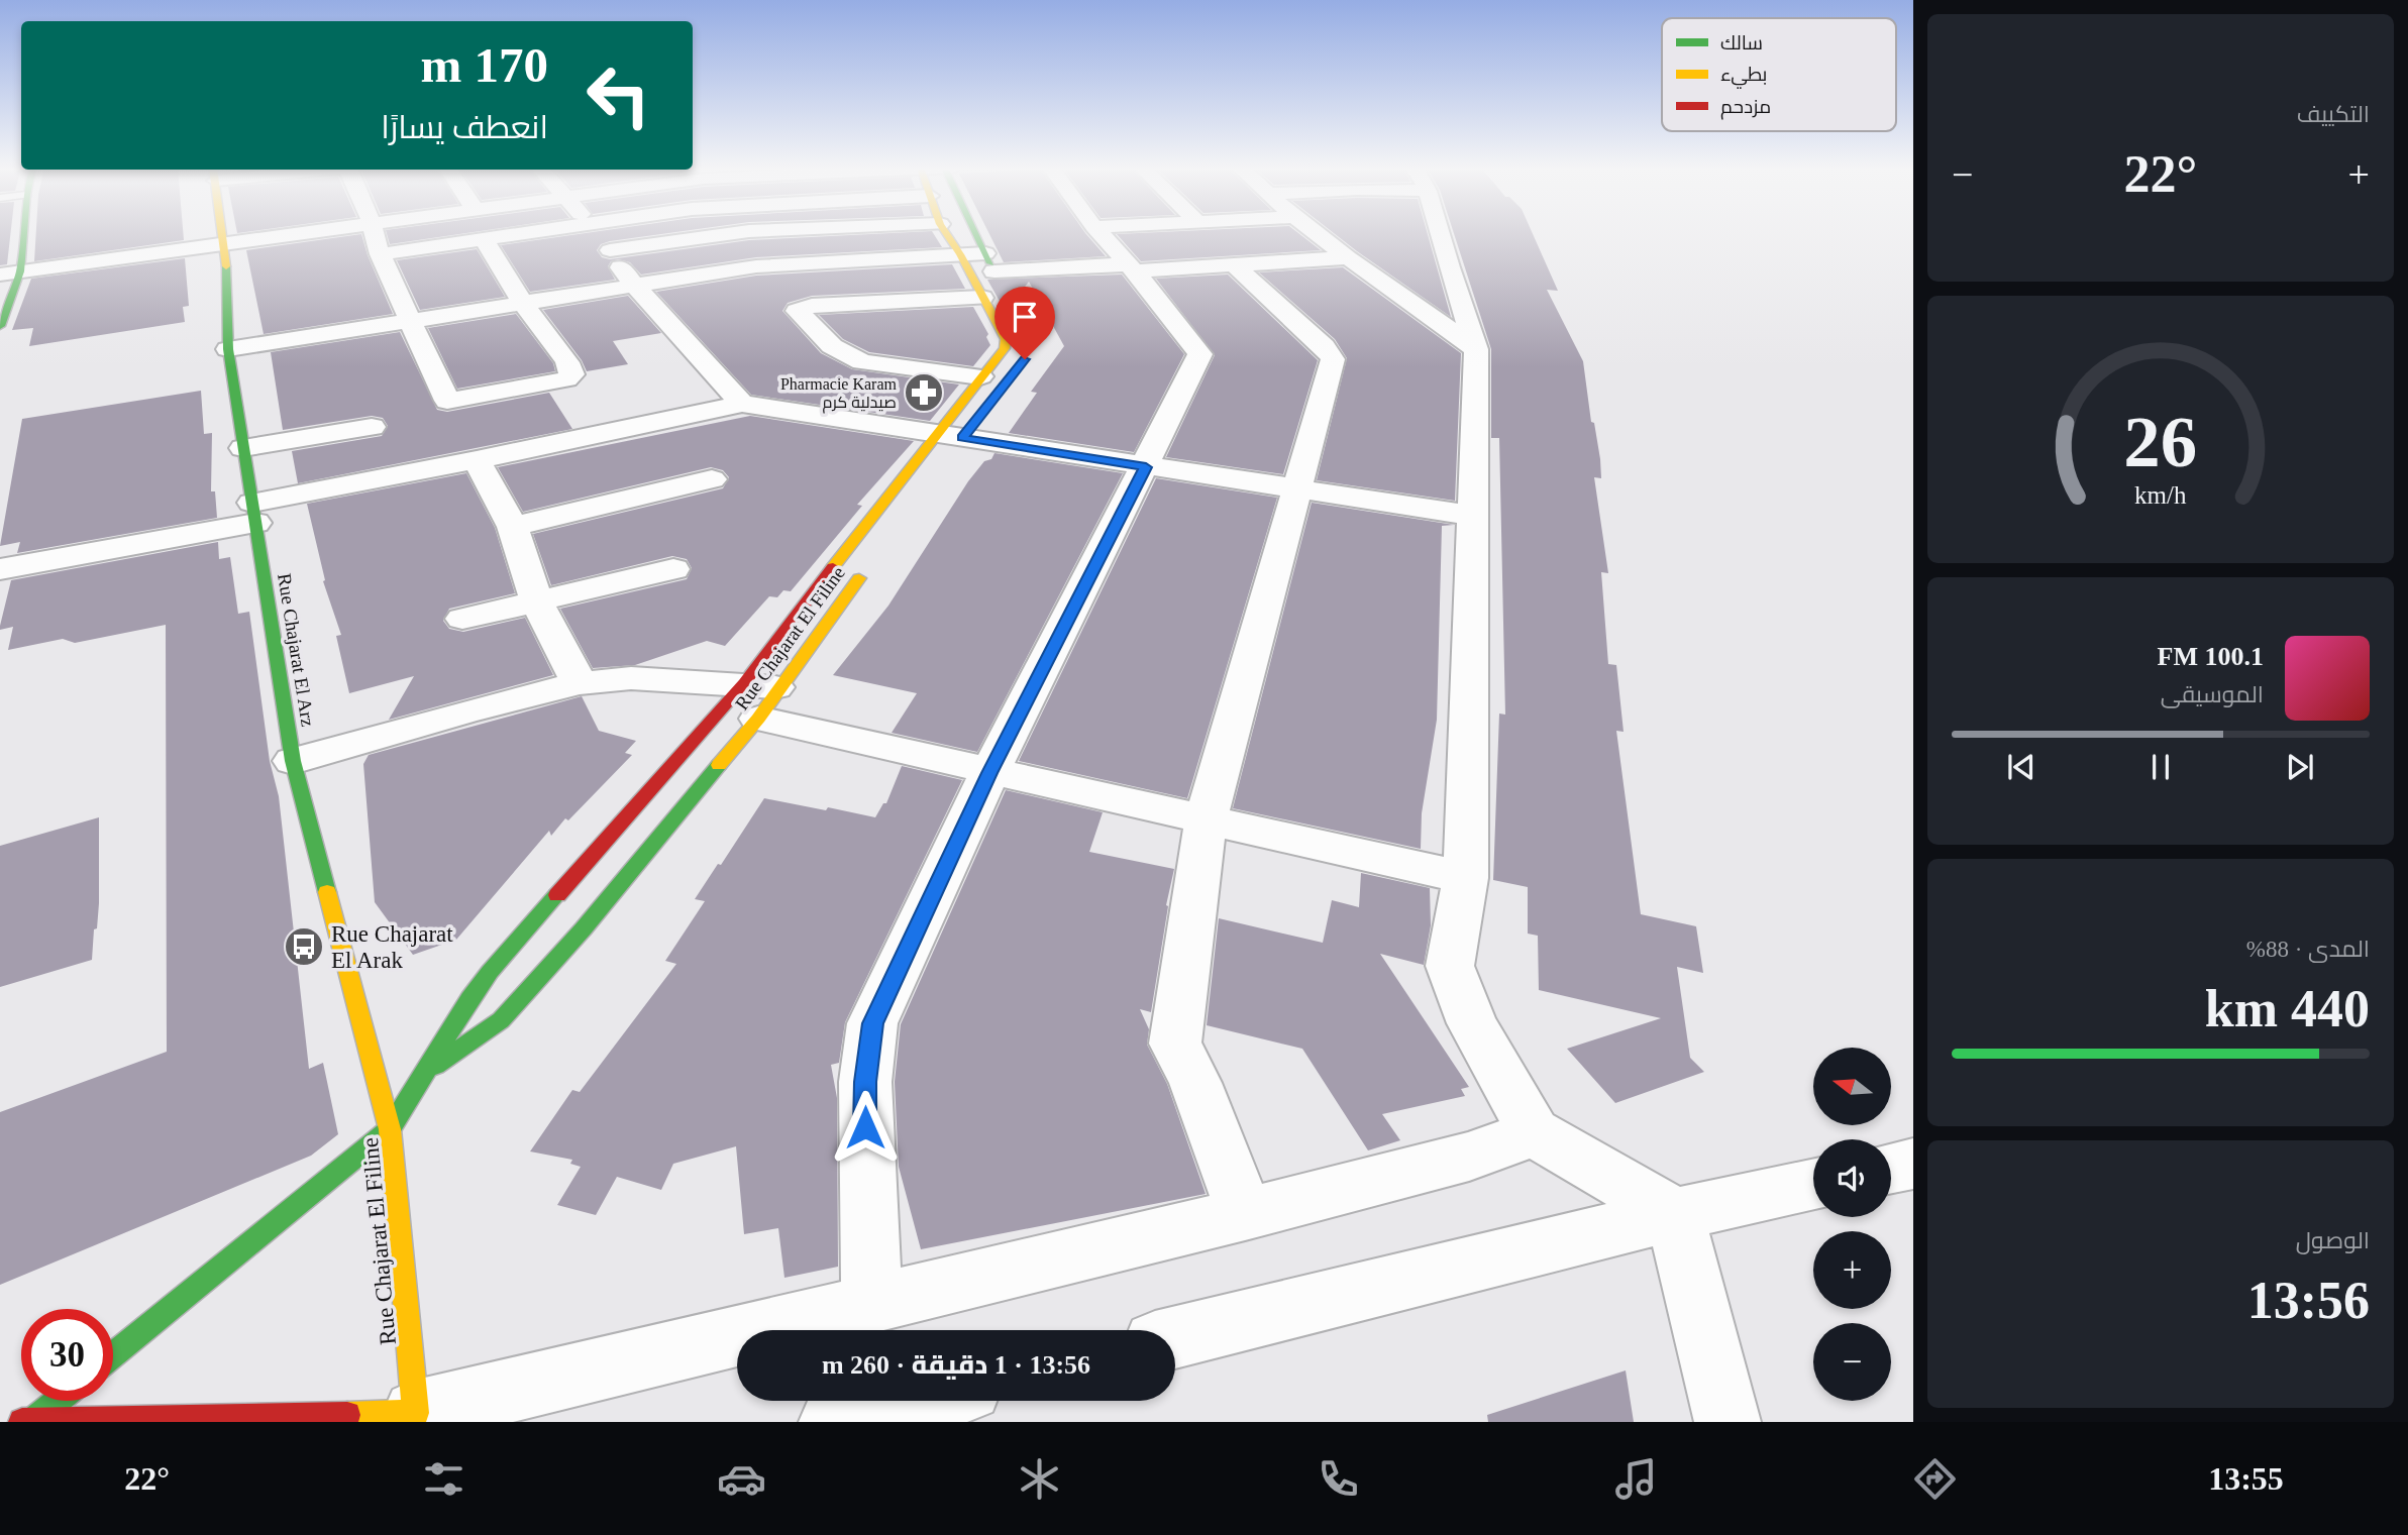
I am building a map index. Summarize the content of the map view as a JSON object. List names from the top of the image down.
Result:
{
  "streets": {
    "street": ["Rue Chajarat El Filine", "Rue Chajarat El Arz"]
  },
  "crossings": [
    ["Rue Chajarat El Filine", "Rue Chajarat El Arz"]
  ],
  "places": {
    "pharmacy": ["Pharmacie Karam صيدلية كرم"],
    "bus stop": ["Rue Chajarat El Arak"]
  },
  "legend": ["سالك", "بطيء", "مزدحم"],
  "north": "left",
  "page": {
    "tile": [
      "التكييف",
      ["المدى · 88%", "440 km"],
      ["الوصول", "13:56"]
    ],
    "turn": ["170 m", "انعطف يسارًا"],
    "heat": ["−", "22°", "+"],
    "song": ["100.1 FM", "الموسيقى"],
    "map_buttons": ["+", "−"],
    "limit": "30",
    "trip": "13:56 · 1 دقيقة · 260 m",
    "tabs": ["13:55", "22°"],
    "gauge": ["26", "km/h"]
  }
}
